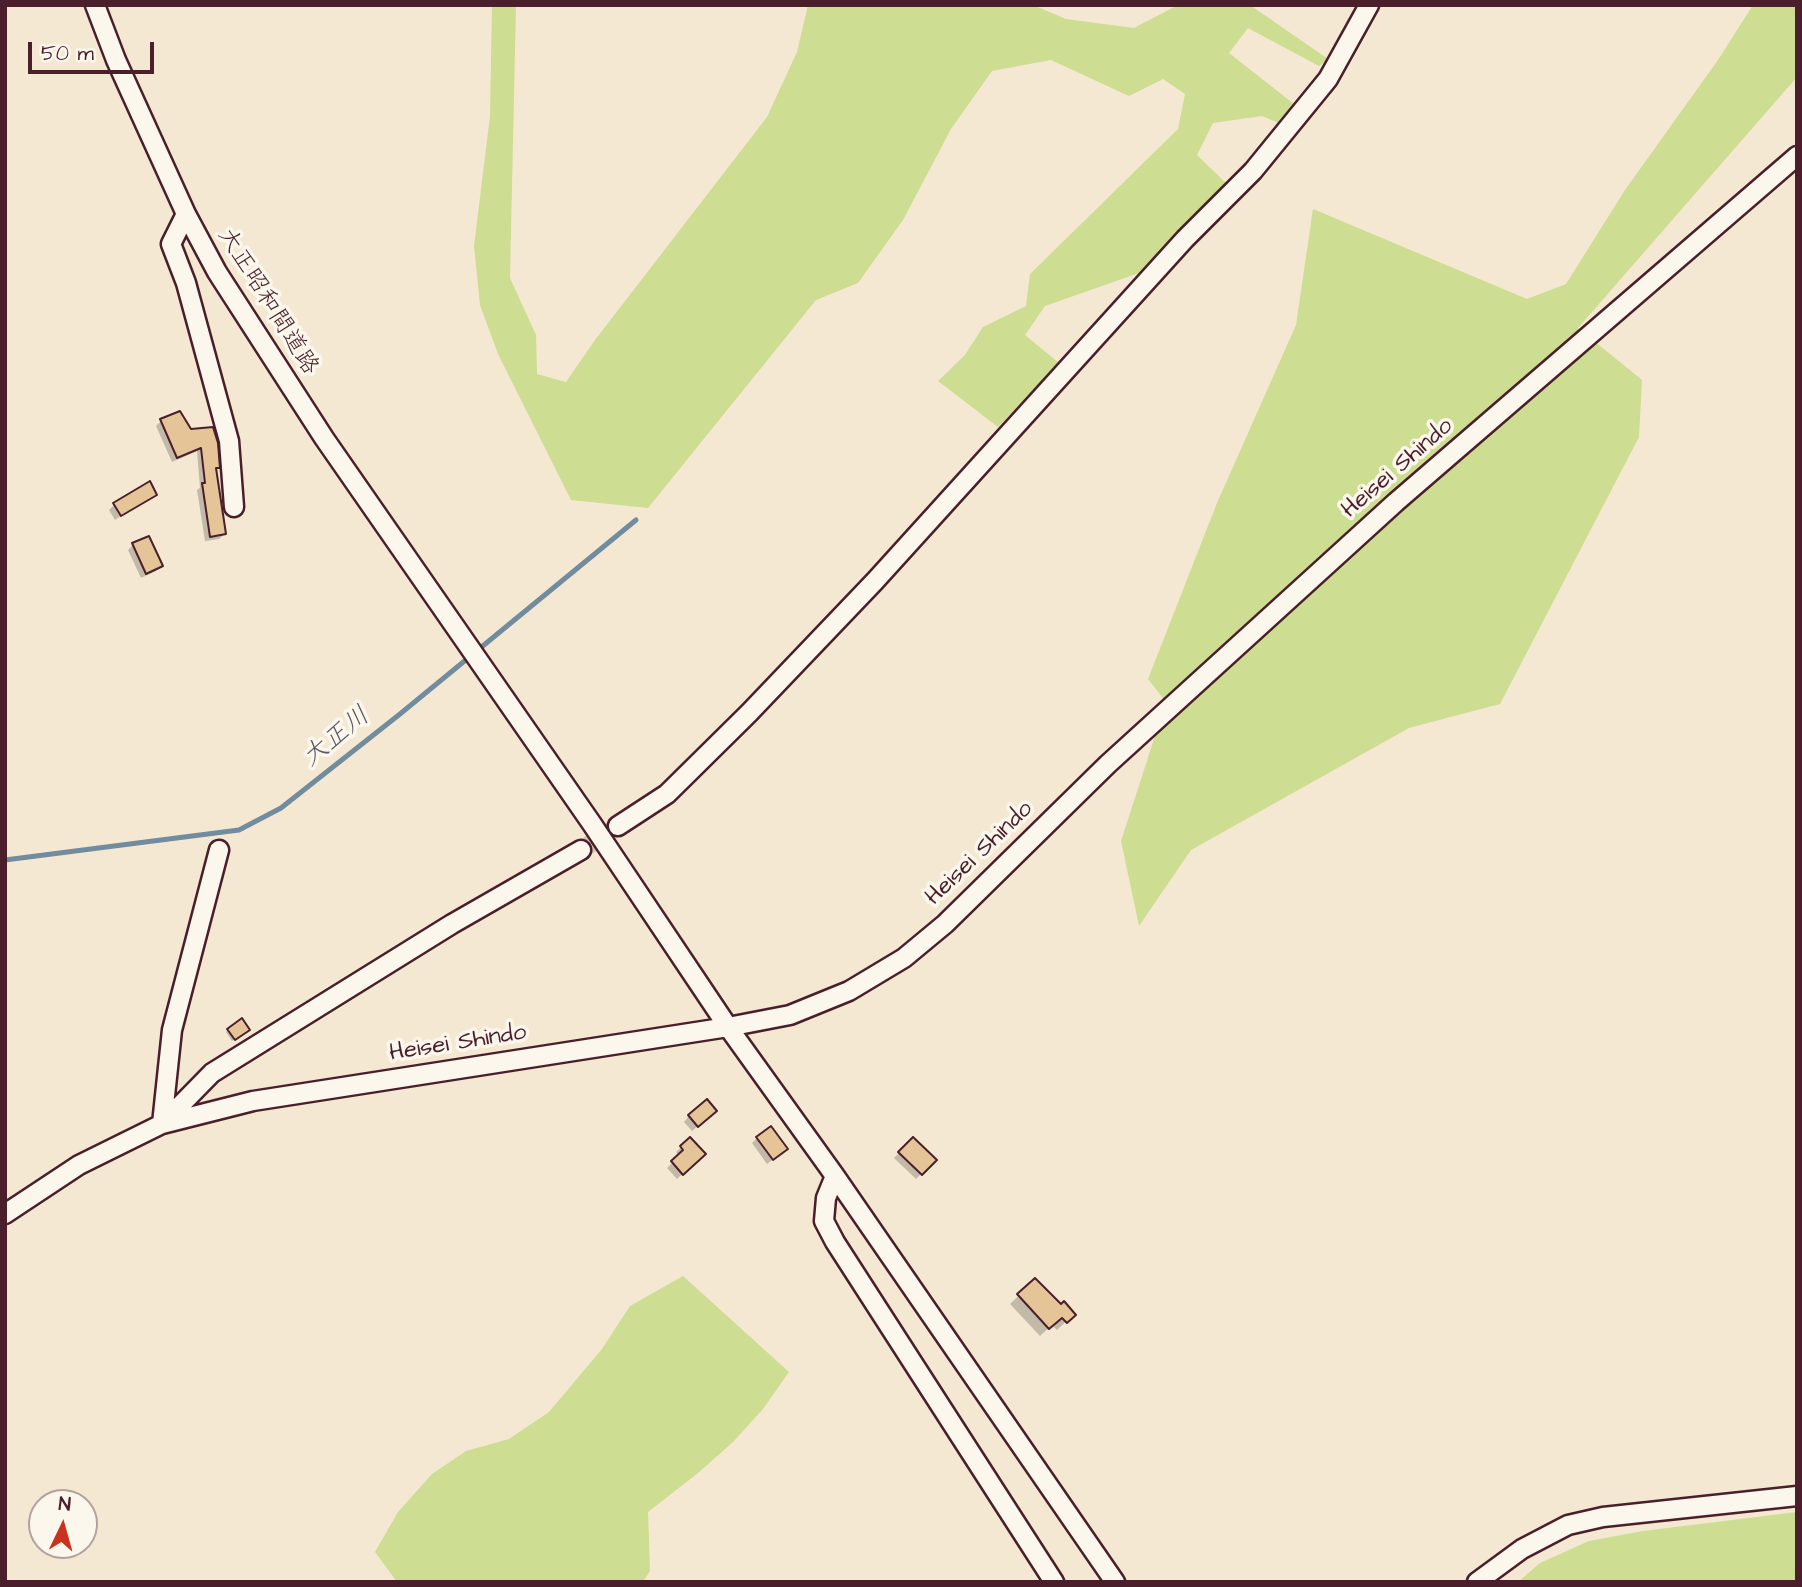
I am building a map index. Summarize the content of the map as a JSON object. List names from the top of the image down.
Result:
{
  "streets": {
    "street": ["大正昭和間道路", "Heisei Shindo"]
  },
  "crossings": [
    ["大正昭和間道路", "Heisei Shindo"]
  ],
  "water": ["大正川"],
  "scale_bar": "50 m",
  "north": "top"
}
